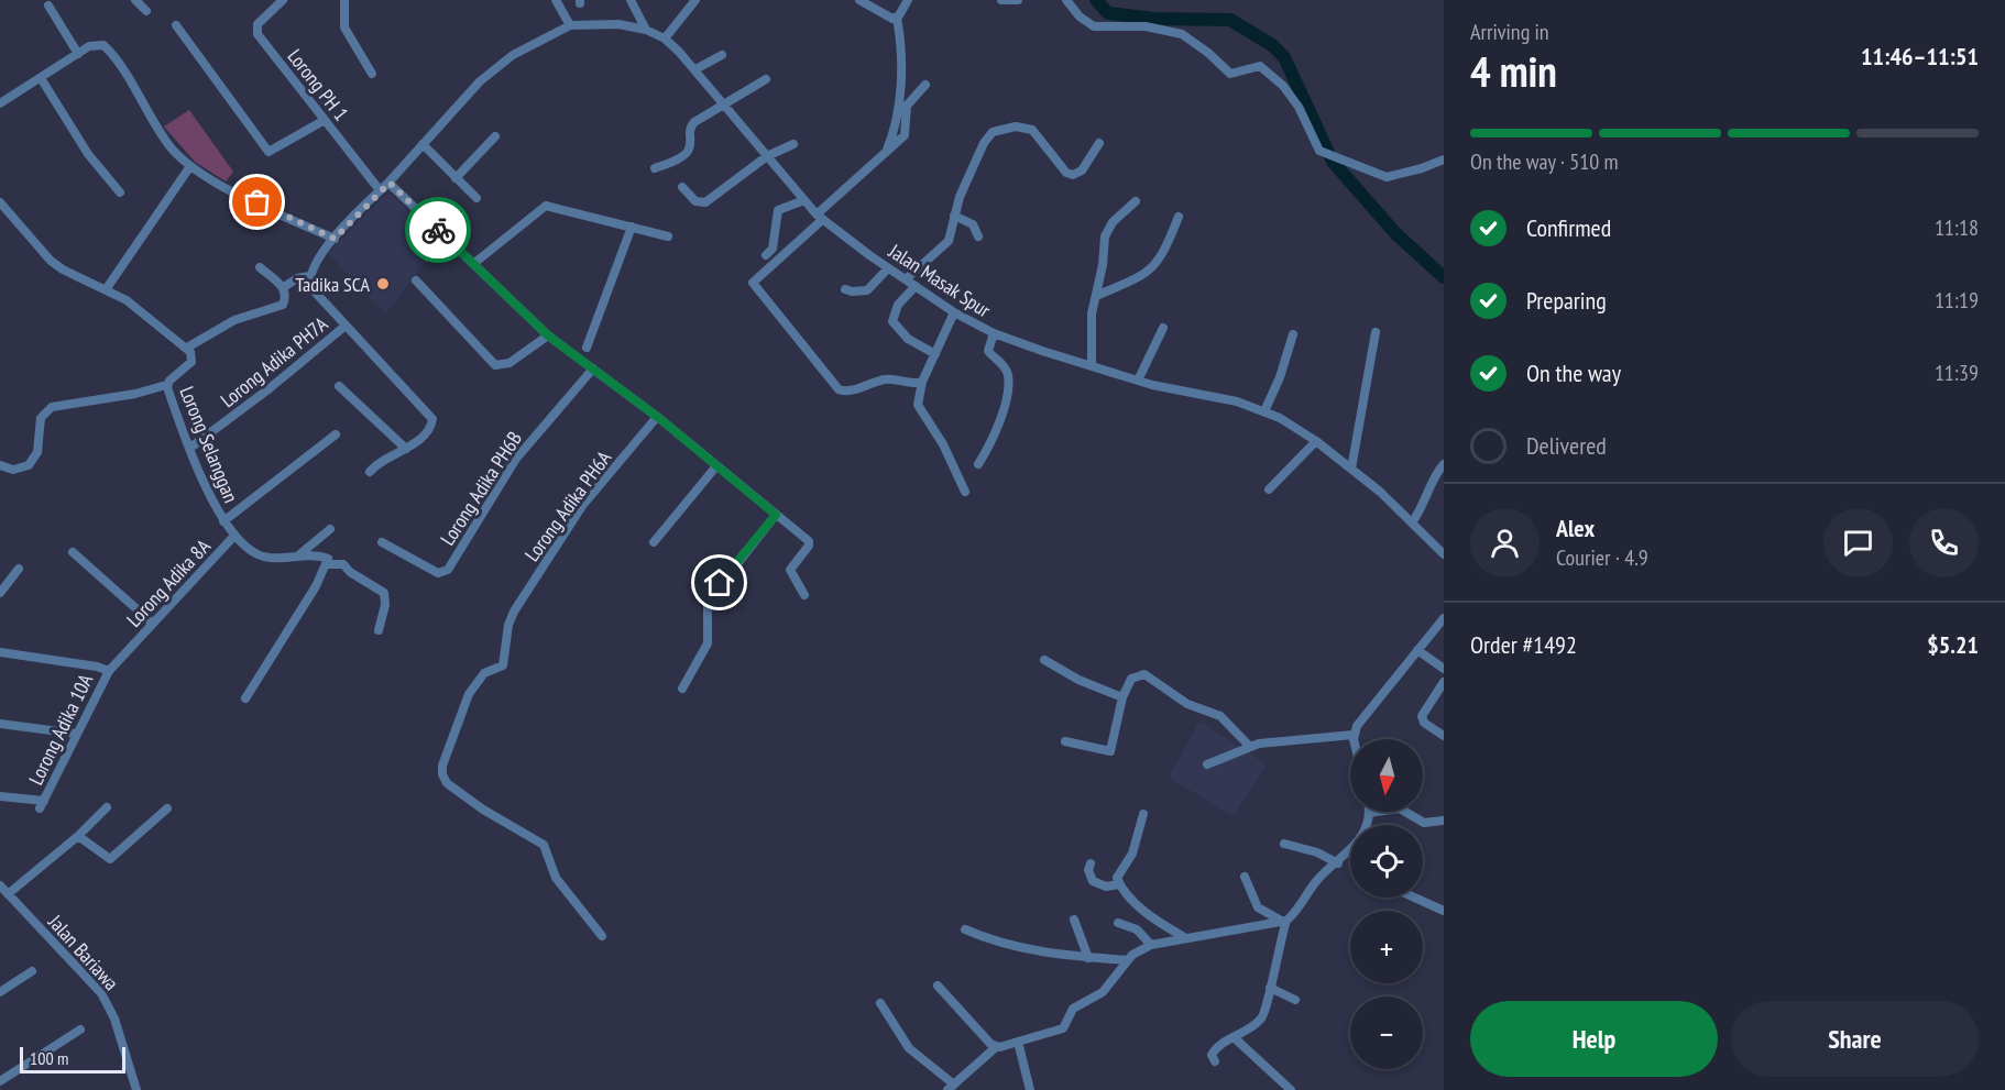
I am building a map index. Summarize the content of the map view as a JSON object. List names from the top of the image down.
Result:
{
  "streets": {
    "street": [
      "Lorong PH 1",
      "Jalan Masak Spur",
      "Lorong Adika PH7A",
      "Lorong Selanggan",
      "Lorong Adika PH6B",
      "Lorong Adika PH6A",
      "Lorong Adika 8A",
      "Lorong Adika 10A",
      "Jalan Bariawa"
    ]
  },
  "crossings": [
    ["Lorong Adika PH7A", "Lorong Selanggan"],
    ["Lorong Selanggan", "Lorong Adika 8A"],
    ["Lorong Adika 8A", "Lorong Adika 10A"]
  ],
  "places": ["Tadika SCA"],
  "scale_bar": "100 m",
  "north": "bottom",
  "page": {
    "heading": ["4 min", "Arriving in", "11:46–11:51"],
    "panel": [
      "Alex",
      "Courier · 4.9",
      "Order #1492",
      "$5.21"
    ],
    "bar": "On the way · 510 m",
    "list": [
      ["Confirmed", "11:18"],
      ["Preparing", "11:19"],
      ["On the way", "11:39"],
      "Delivered"
    ],
    "map_buttons": ["+", "−"],
    "buttons": ["Help", "Share"],
    "scale": "100 m"
  }
}
